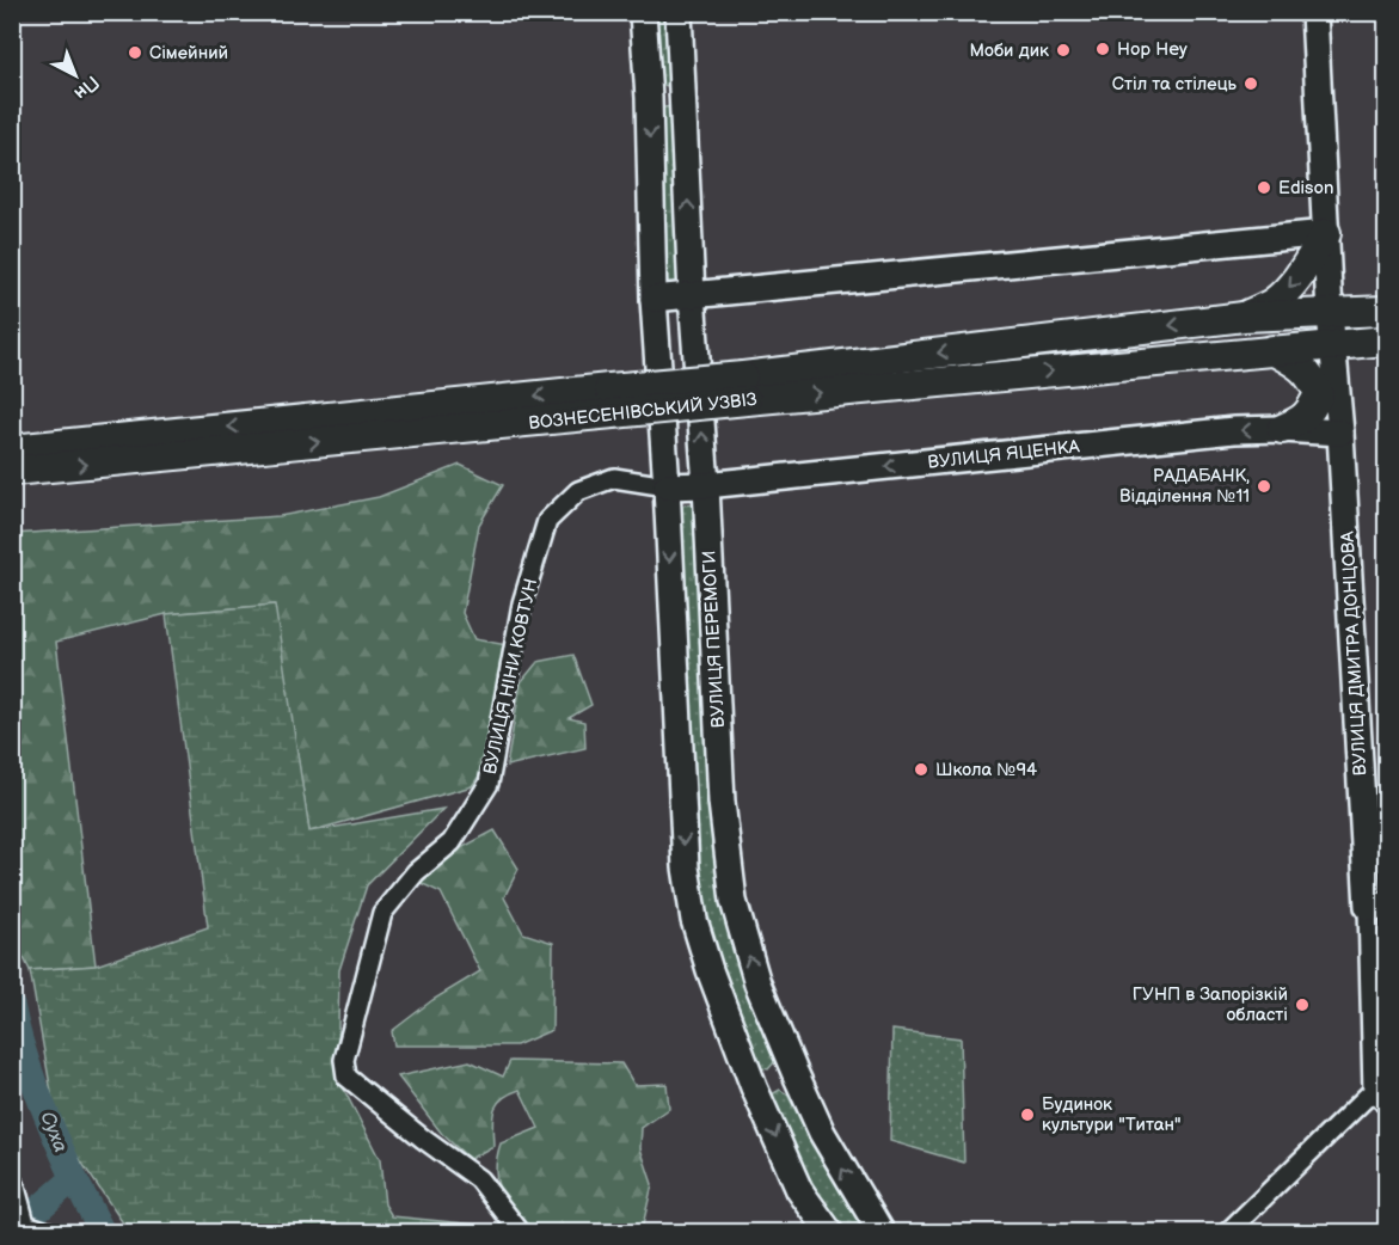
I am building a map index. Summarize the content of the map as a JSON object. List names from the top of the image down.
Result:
{
  "streets": {
    "main road": [
      "ВОЗНЕСЕНІВСЬКИЙ УЗВІЗ",
      "ВУЛИЦЯ ЯЦЕНКА",
      "ВУЛИЦЯ ПЕРЕМОГИ",
      "ВУЛИЦЯ ДМИТРА ДОНЦОВА"
    ],
    "street": ["ВУЛИЦЯ НІНИ КОВТУН"]
  },
  "crossings": [
    ["ВОЗНЕСЕНІВСЬКИЙ УЗВІЗ", "ВУЛИЦЯ ДМИТРА ДОНЦОВА"],
    ["ВУЛИЦЯ ЯЦЕНКА", "ВУЛИЦЯ ПЕРЕМОГИ"],
    ["ВУЛИЦЯ ЯЦЕНКА", "ВУЛИЦЯ ДМИТРА ДОНЦОВА"],
    ["ВУЛИЦЯ ЯЦЕНКА", "ВУЛИЦЯ НІНИ КОВТУН"]
  ],
  "water": ["Суха"],
  "places": [
    "Hop Hey",
    "Моби дик",
    "Сімейний",
    "Стіл та стілець",
    "Edison",
    "РАДАБАНК, Відділення №11",
    "Школа №94",
    "ГУНП в Запорізкій області",
    "Будинок культури \"Титан\""
  ],
  "north": "bottom right"
}
